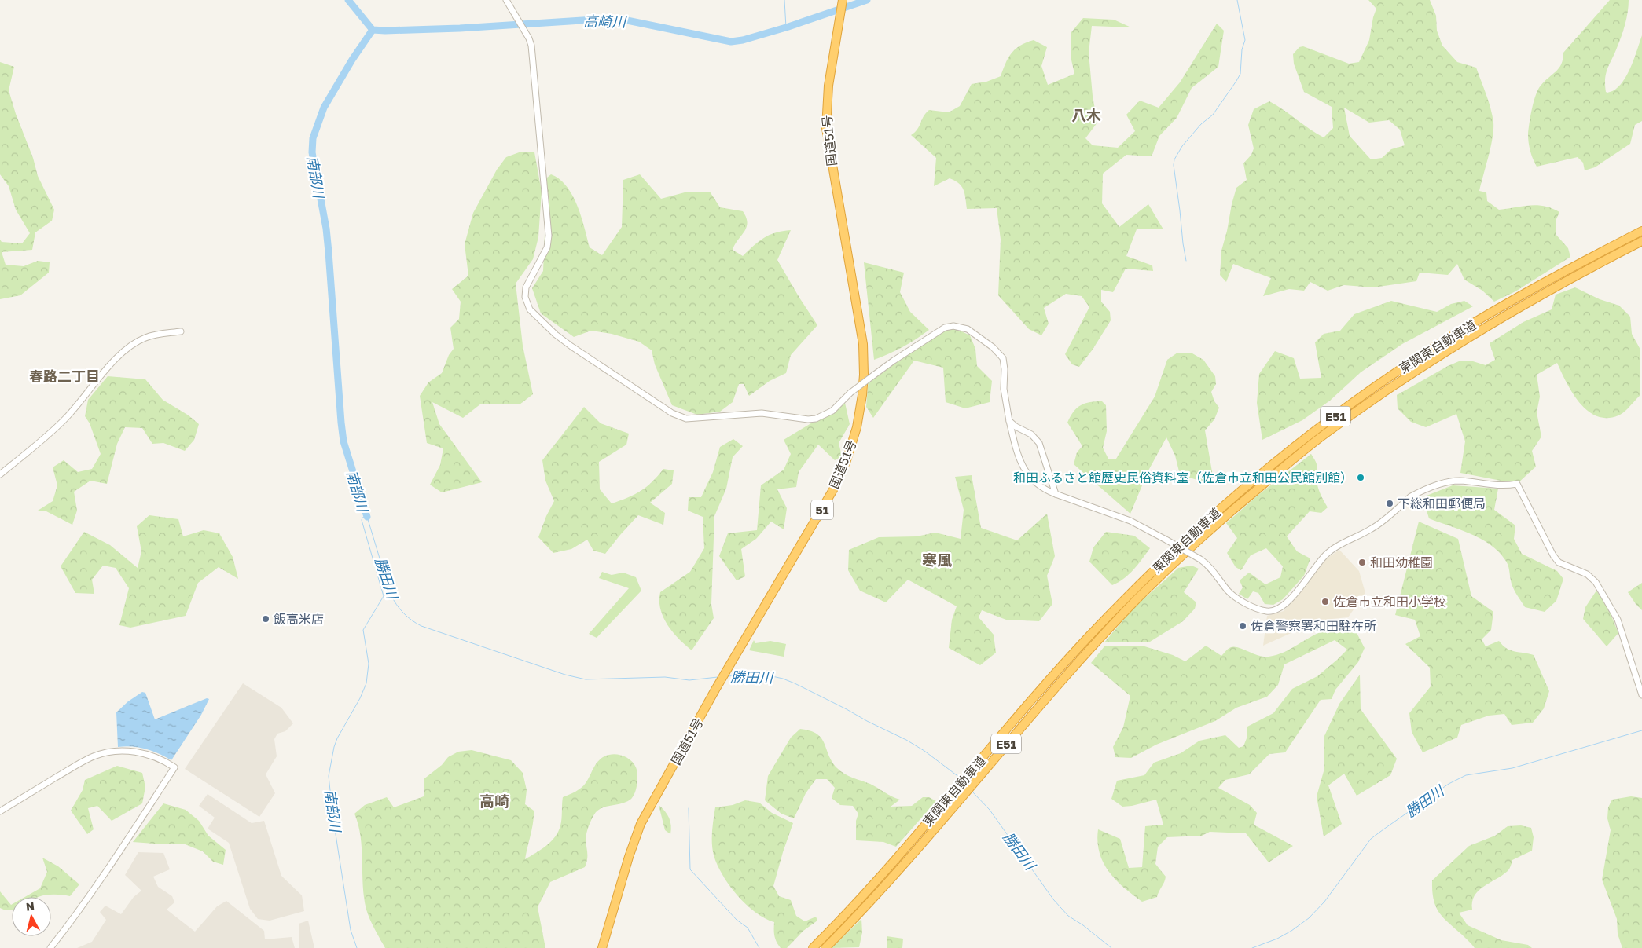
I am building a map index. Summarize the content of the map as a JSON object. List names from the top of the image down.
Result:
{
  "streets": {
    "highway": [
      "国道51号",
      "東関東自動車道",
      "E51",
      "51"
    ]
  },
  "districts": [
    "八木",
    "春路二丁目",
    "寒風",
    "高崎"
  ],
  "water": ["高崎川", "南部川", "勝田川"],
  "places": [
    "和田ふるさと館歴史民俗資料室（佐倉市立和田公民館別館）",
    "下総和田郵便局",
    "和田幼稚園",
    "佐倉市立和田小学校",
    "飯高米店",
    "佐倉警察署和田駐在所"
  ],
  "north": "top"
}
